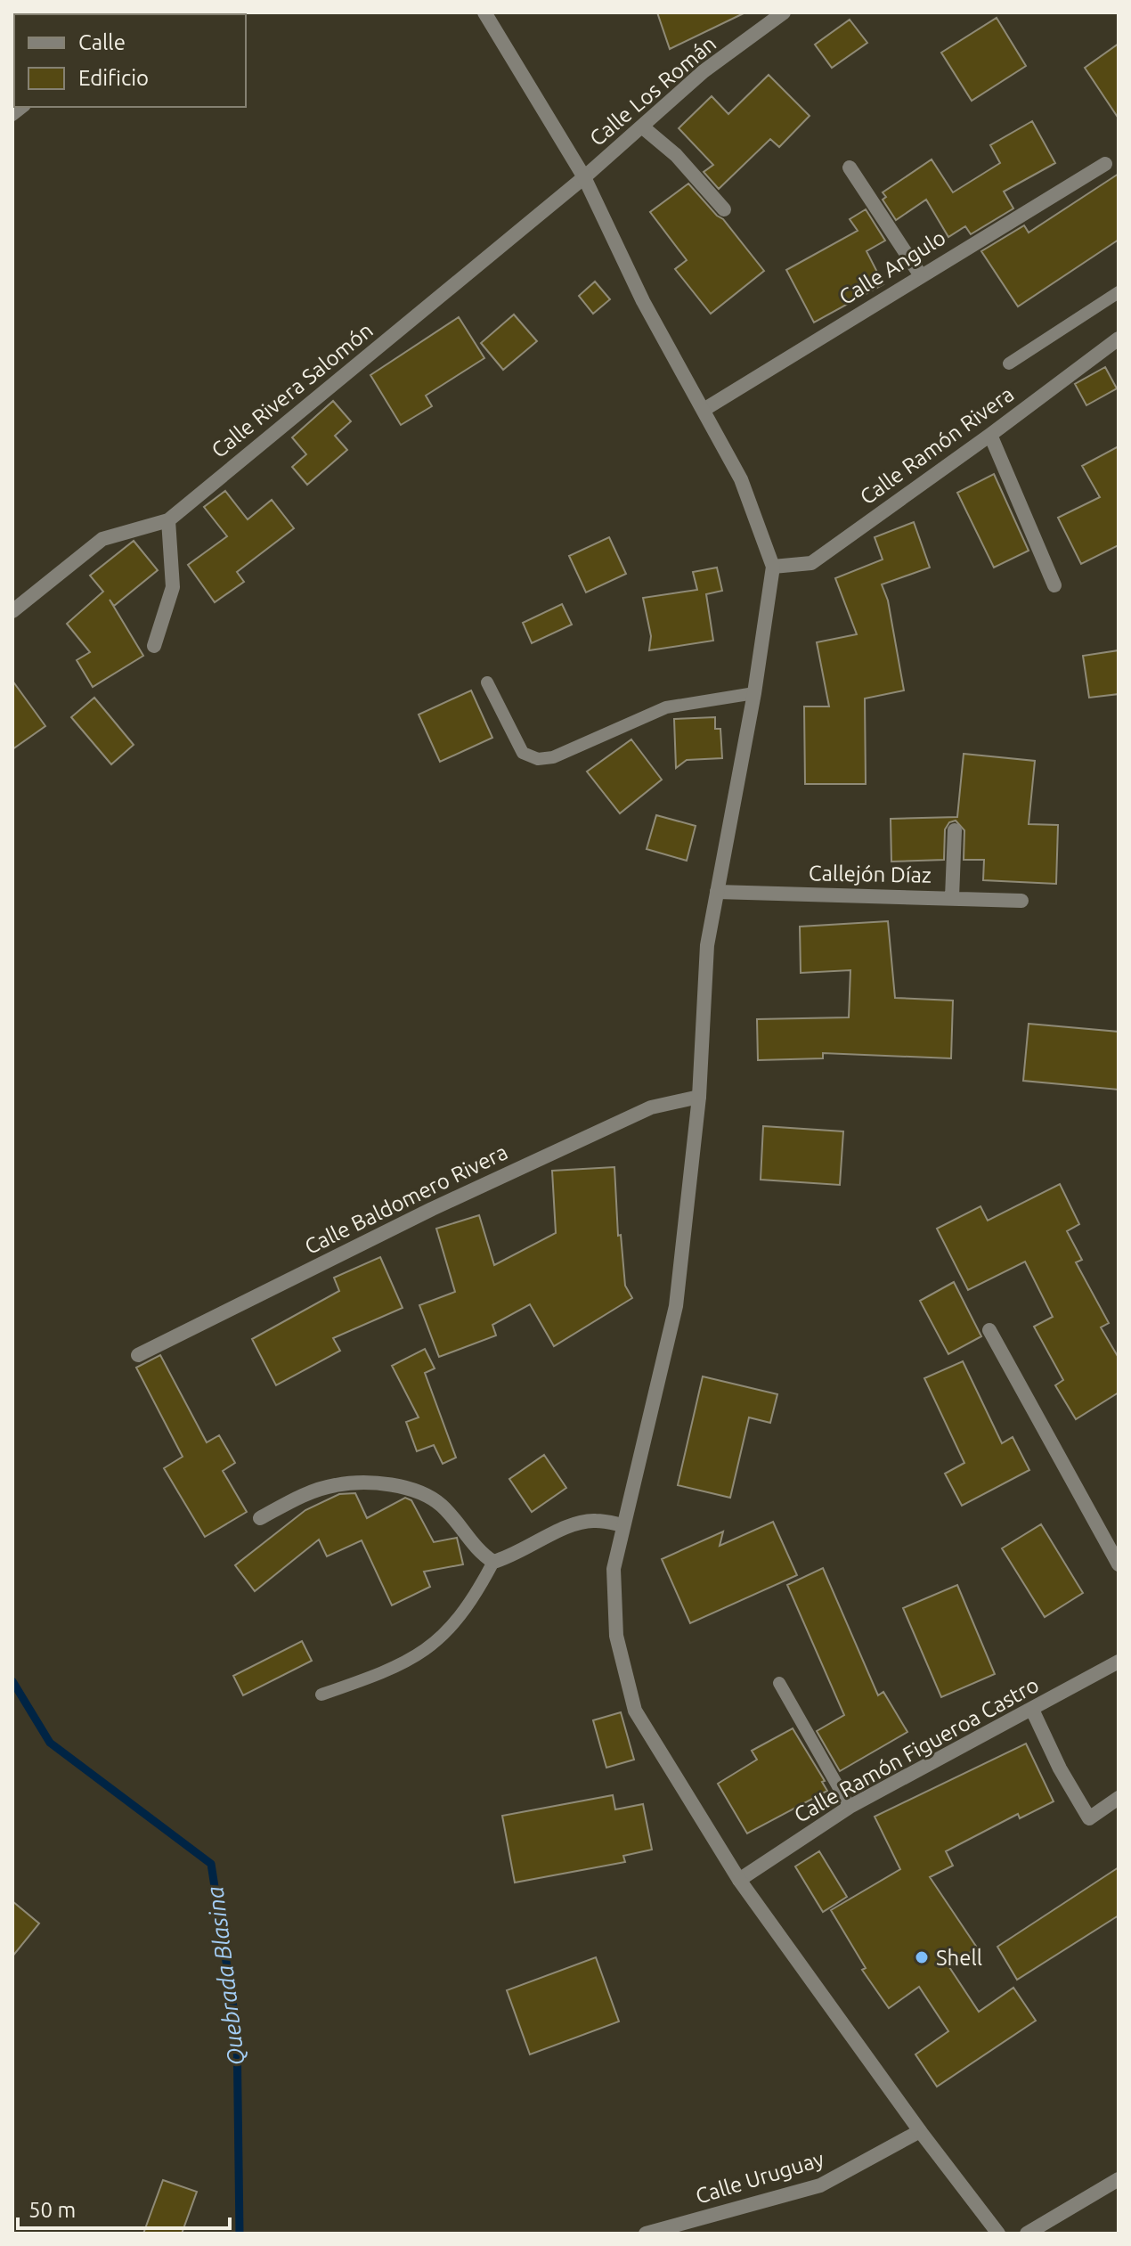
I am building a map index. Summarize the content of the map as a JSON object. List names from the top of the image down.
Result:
{
  "streets": {
    "street": [
      "Calle Los Román",
      "Calle Angulo",
      "Calle Rivera Salomón",
      "Calle Ramón Rivera",
      "Callejón Díaz",
      "Calle Baldomero Rivera",
      "Calle Ramón Figueroa Castro",
      "Calle Uruguay"
    ]
  },
  "crossings": [
    ["Calle Los Román", "Calle Rivera Salomón"]
  ],
  "water": ["Quebrada Blasina"],
  "places": ["Shell"],
  "legend": ["Calle", "Edificio"],
  "scale_bar": "50 m"
}
